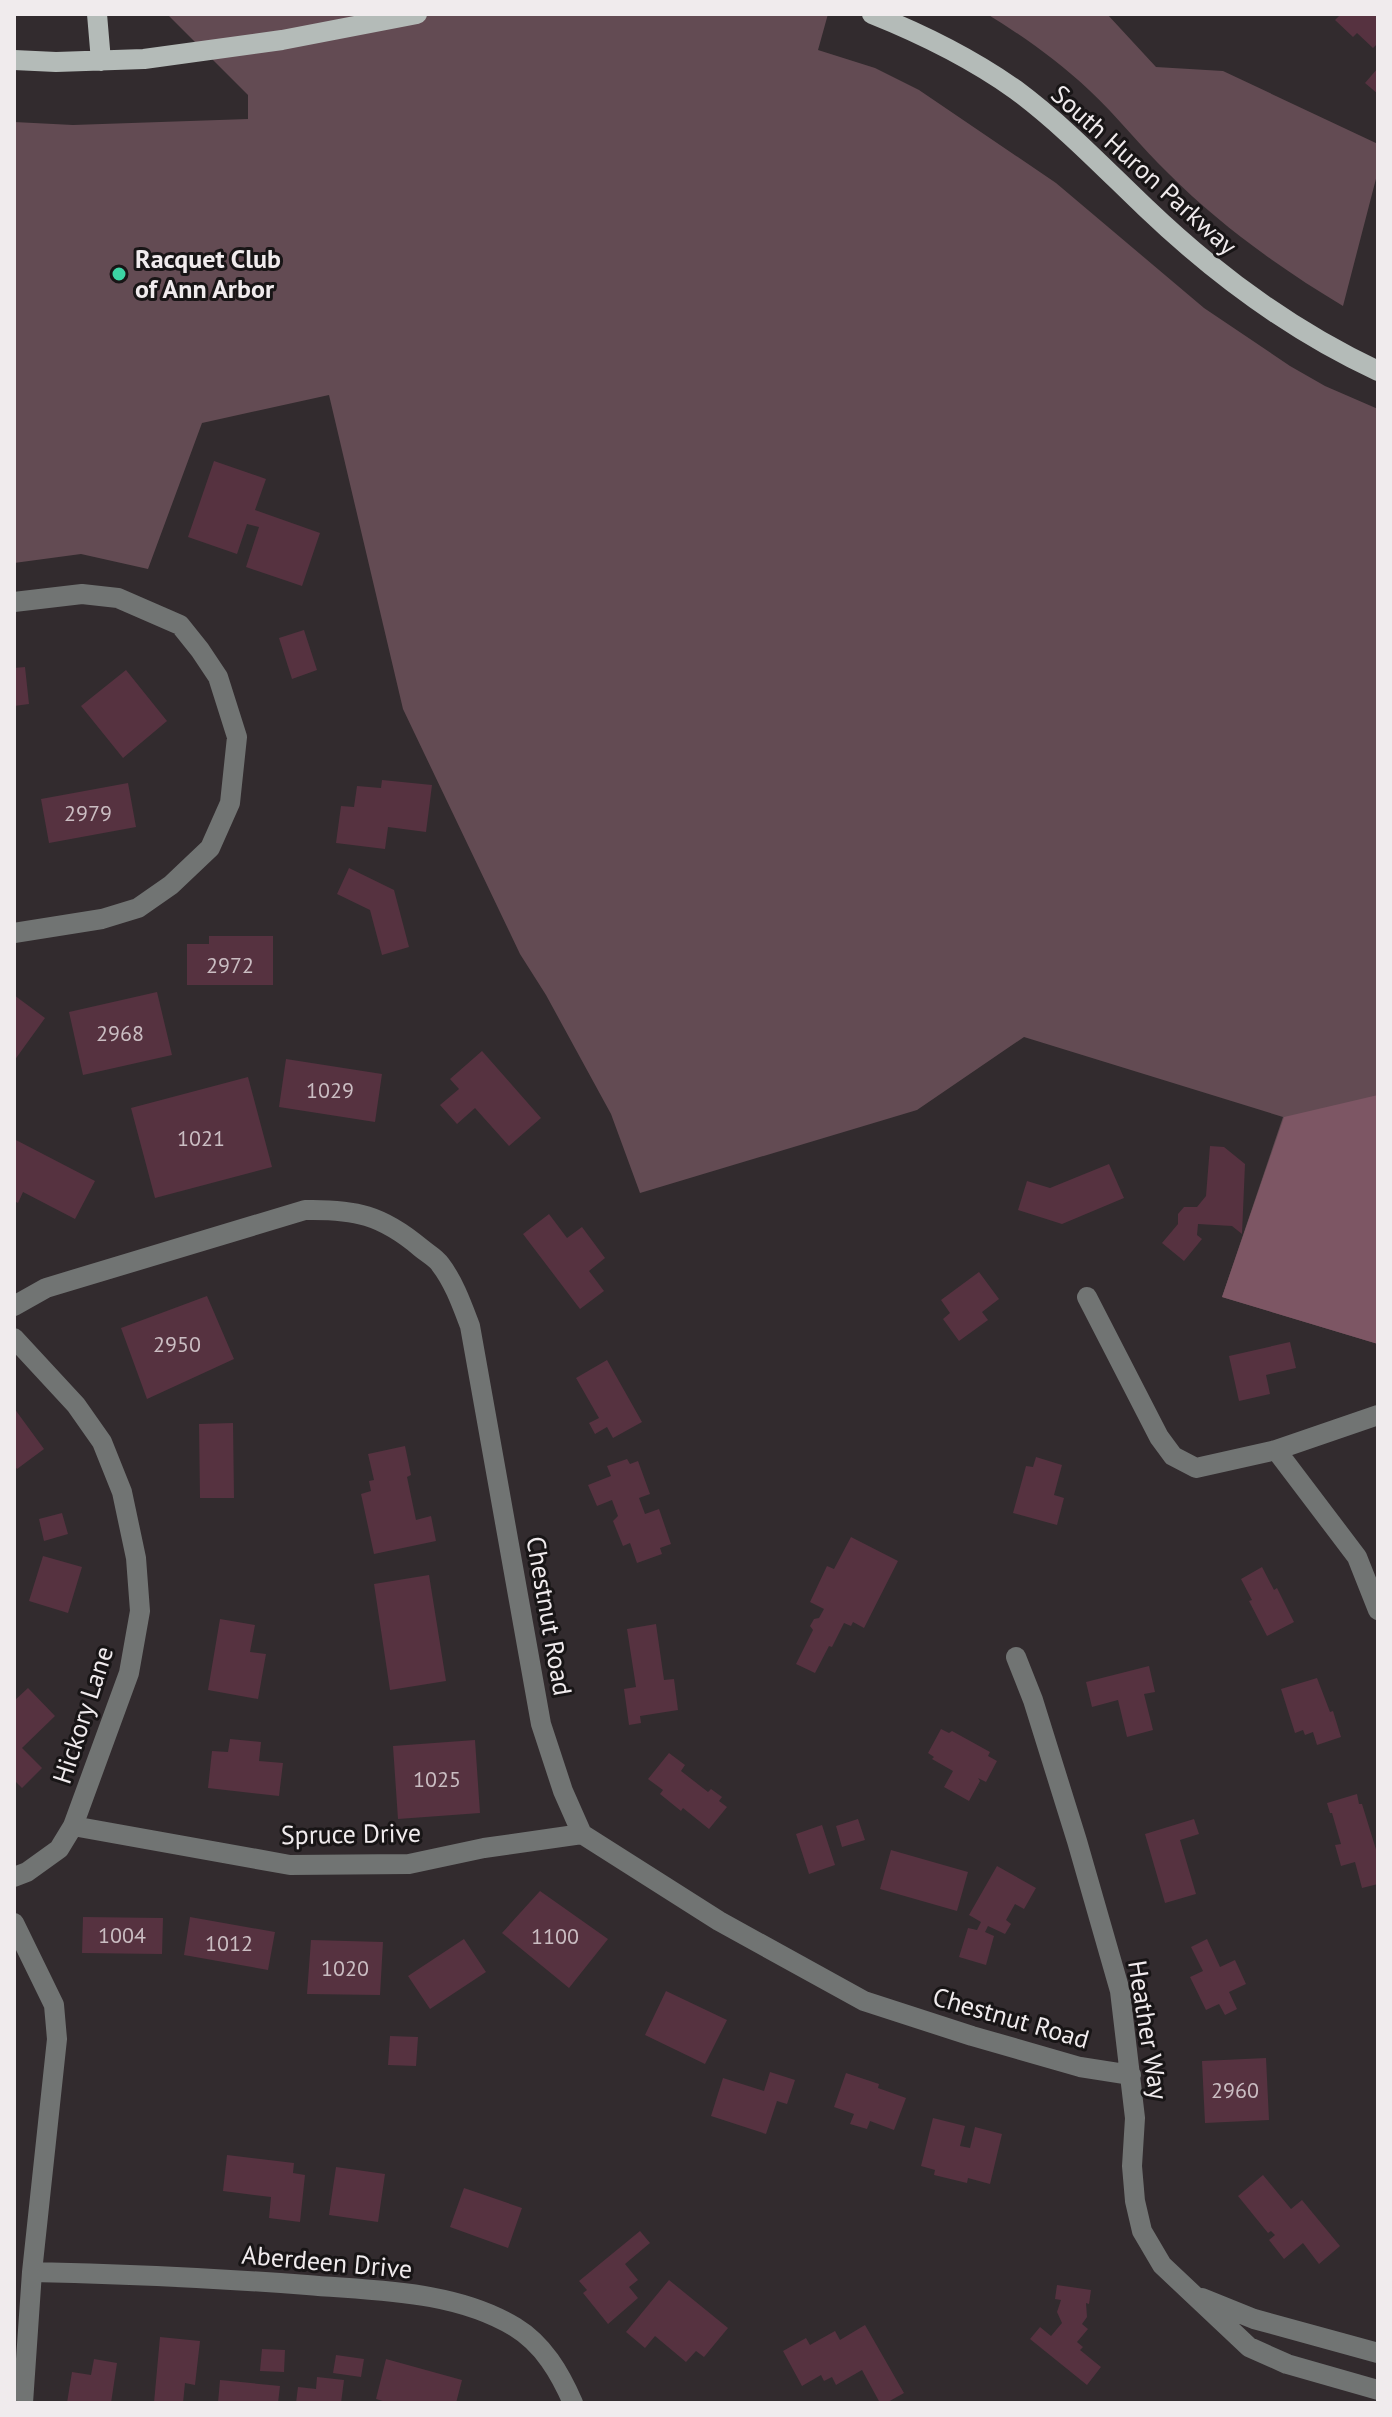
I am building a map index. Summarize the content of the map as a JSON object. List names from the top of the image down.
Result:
{
  "streets": {
    "main road": ["South Huron Parkway"],
    "street": [
      "Chestnut Road",
      "Hickory Lane",
      "Spruce Drive",
      "Heather Way",
      "Aberdeen Drive"
    ]
  },
  "crossings": [
    ["Chestnut Road", "Spruce Drive"],
    ["Chestnut Road", "Heather Way"],
    ["Hickory Lane", "Spruce Drive"]
  ],
  "places": ["Racquet Club of Ann Arbor"],
  "house_numbers": [
    "2979",
    "2972",
    "2968",
    "1029",
    "1021",
    "2950",
    "1025",
    "1004",
    "1100",
    "1012",
    "1020",
    "2960"
  ]
}
